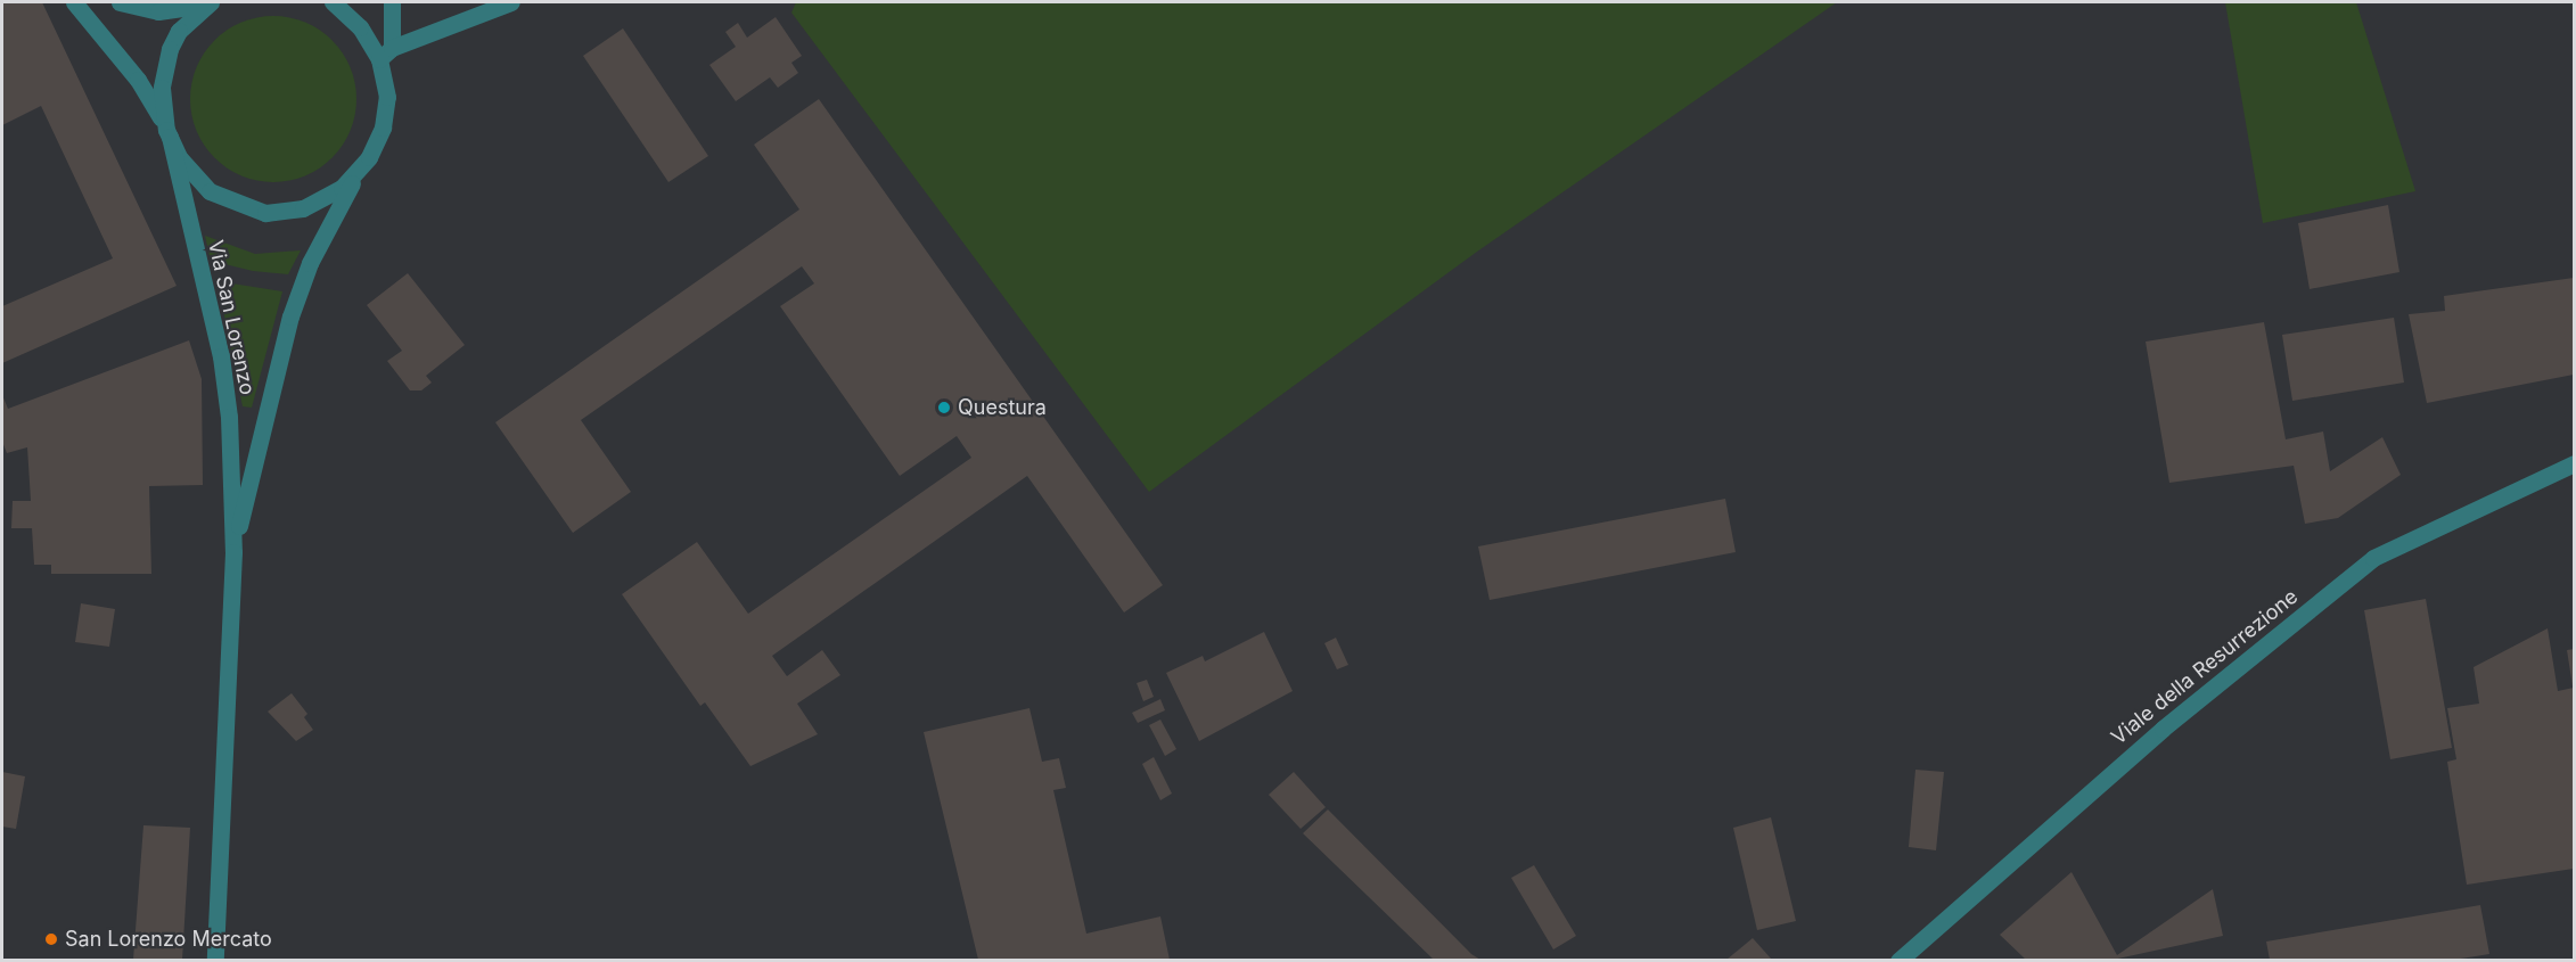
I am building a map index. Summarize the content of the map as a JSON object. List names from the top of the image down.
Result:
{
  "streets": {
    "street": ["Via San Lorenzo", "Viale della Resurrezione"]
  },
  "places": ["Questura", "San Lorenzo Mercato"]
}
